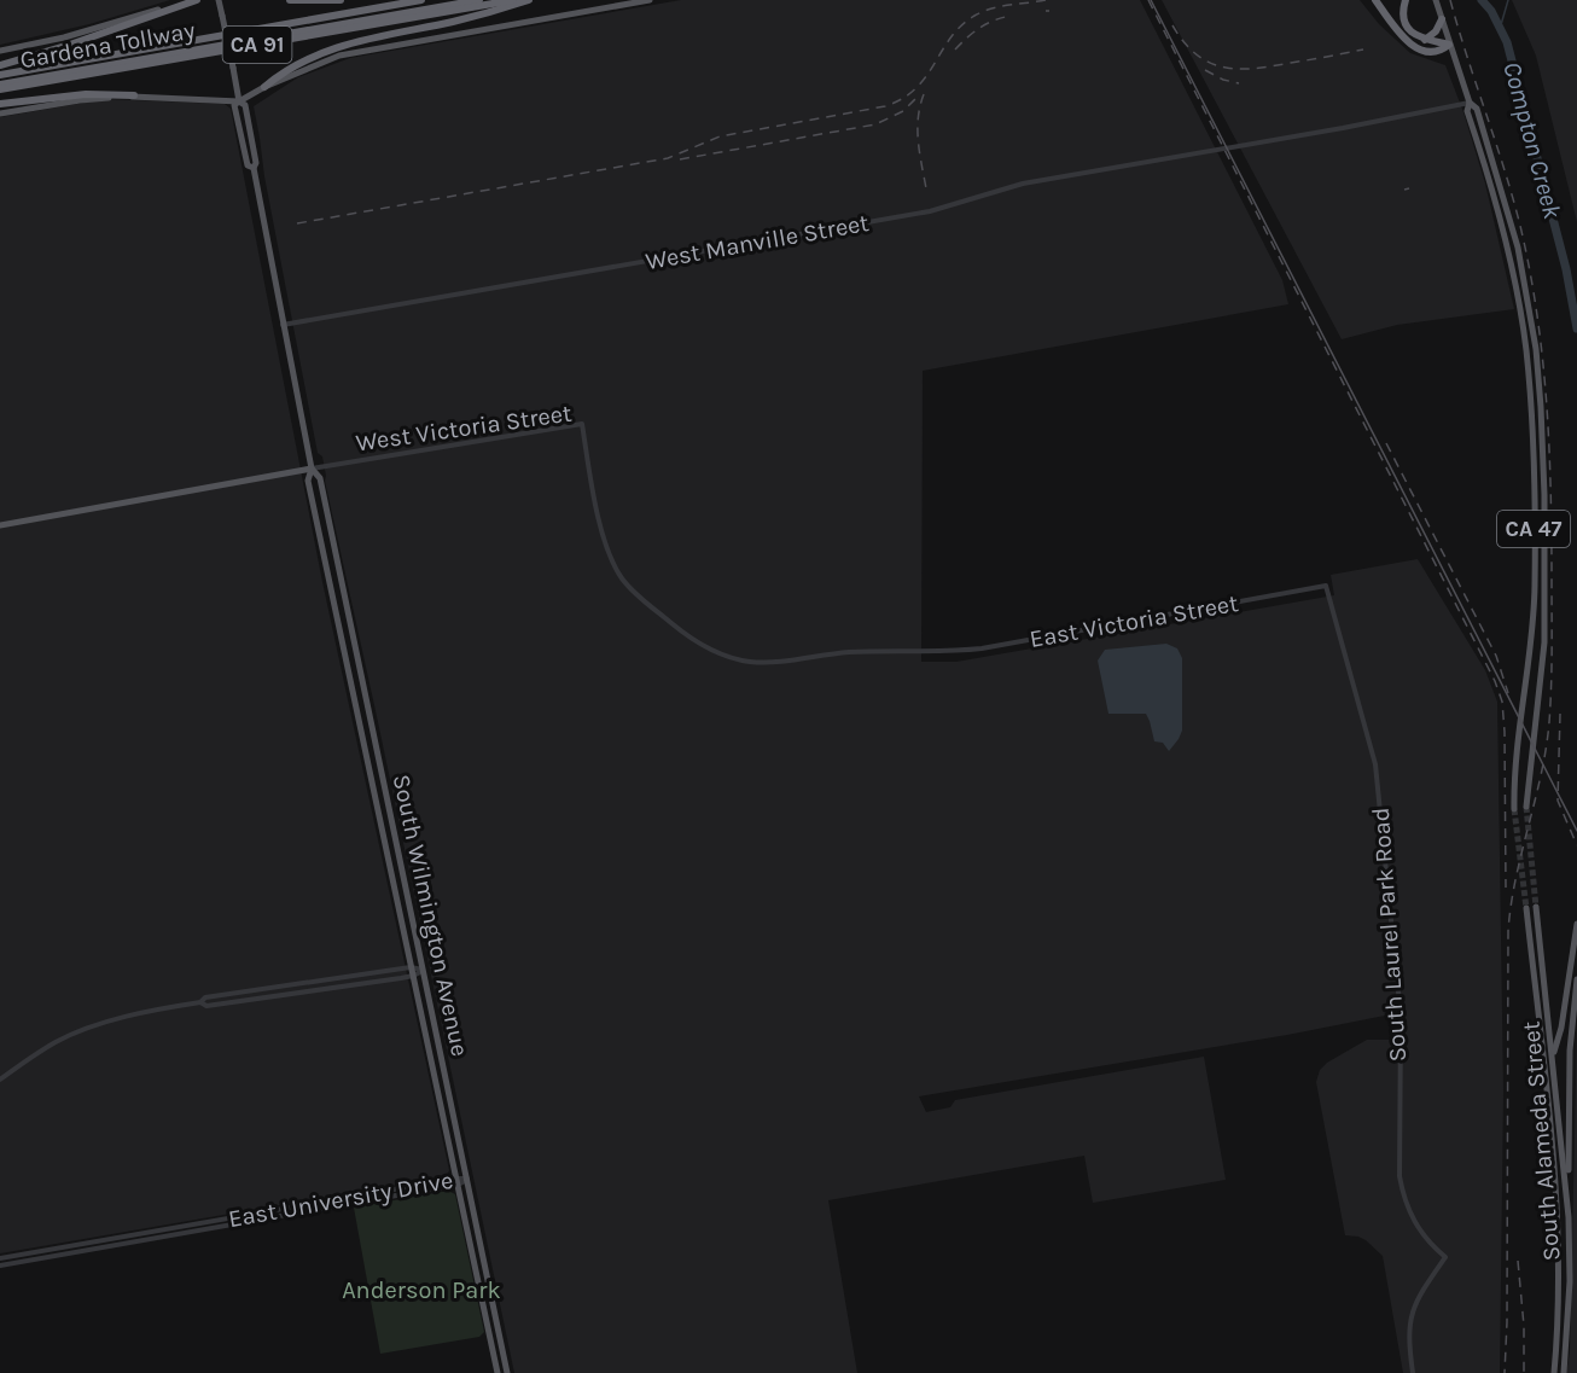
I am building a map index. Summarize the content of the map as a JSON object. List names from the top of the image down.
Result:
{
  "streets": {
    "highway": ["Gardena Tollway", "CA 91"],
    "main road": [
      "West Victoria Street",
      "CA 47",
      "South Wilmington Avenue",
      "South Alameda Street"
    ],
    "street": [
      "West Manville Street",
      "East Victoria Street",
      "South Laurel Park Road",
      "East University Drive"
    ]
  },
  "crossings": [
    ["Gardena Tollway", "CA 91"],
    ["West Manville Street", "CA 47"],
    ["West Manville Street", "South Wilmington Avenue"],
    ["West Victoria Street", "East Victoria Street"],
    ["West Victoria Street", "South Wilmington Avenue"],
    ["East Victoria Street", "South Laurel Park Road"],
    ["South Wilmington Avenue", "East University Drive"]
  ],
  "water": ["Compton Creek"],
  "parks": ["Anderson Park"]
}
